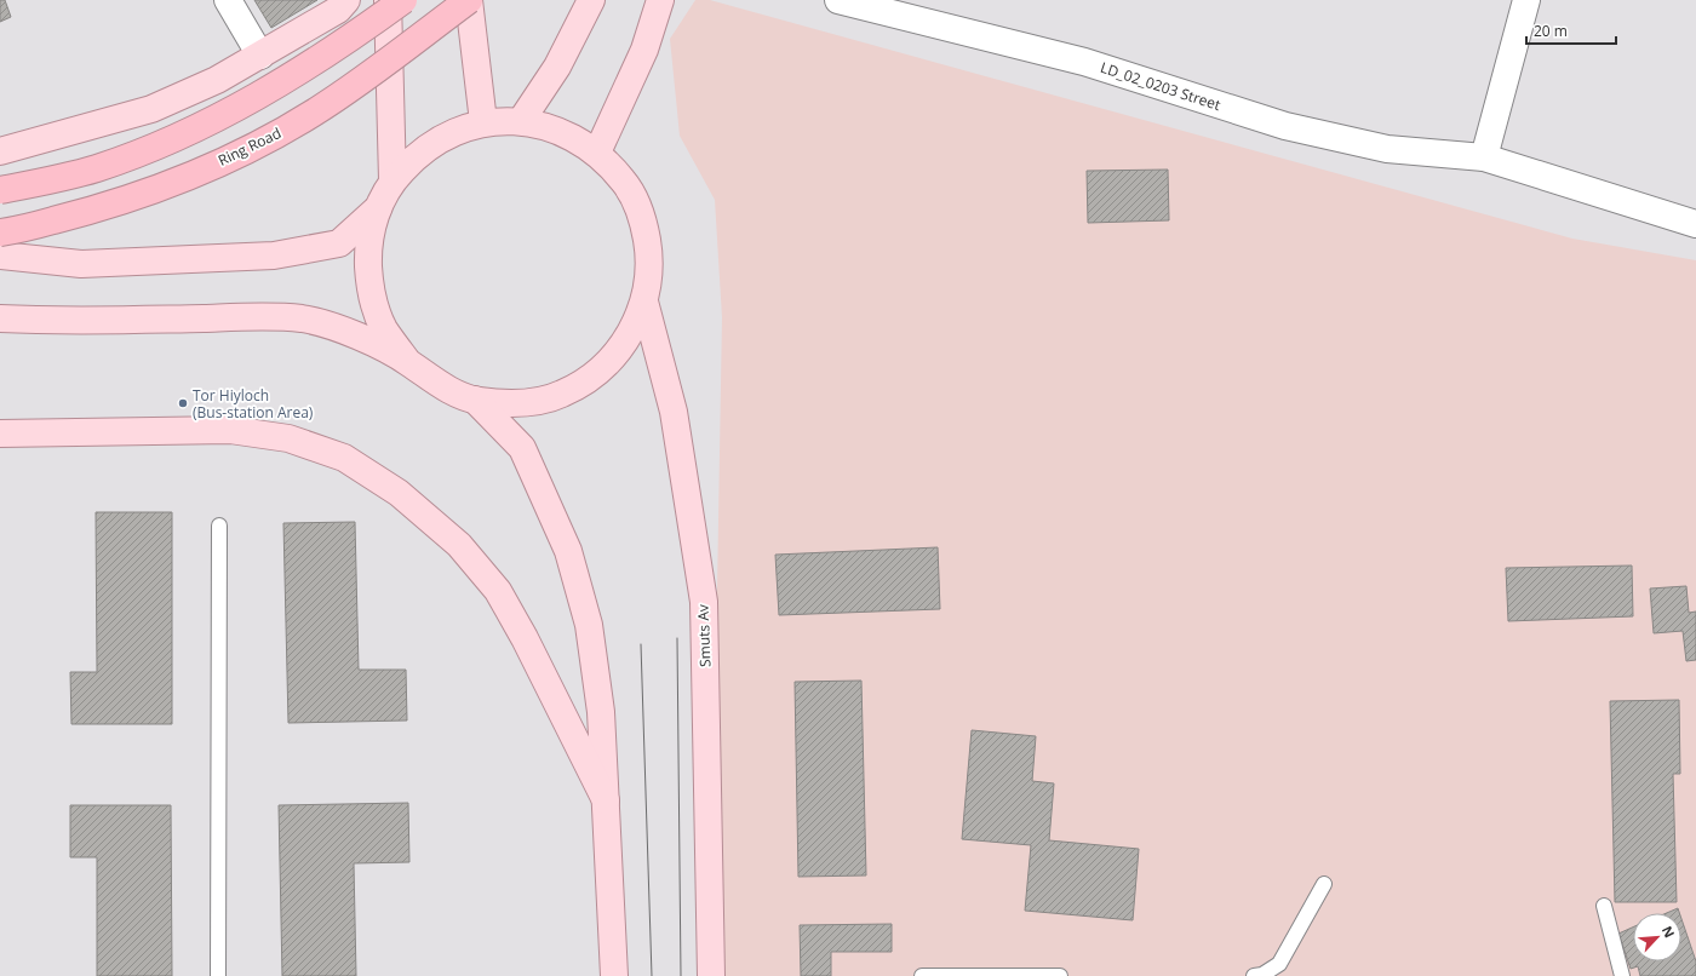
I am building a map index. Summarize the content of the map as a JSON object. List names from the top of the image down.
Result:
{
  "streets": {
    "highway": ["Ring Road"],
    "main road": ["Smuts Av"],
    "street": ["LD_02_0203 Street"]
  },
  "places": ["Tor Hiyloch (Bus-station Area)"],
  "scale_bar": "20 m",
  "north": "top right"
}
